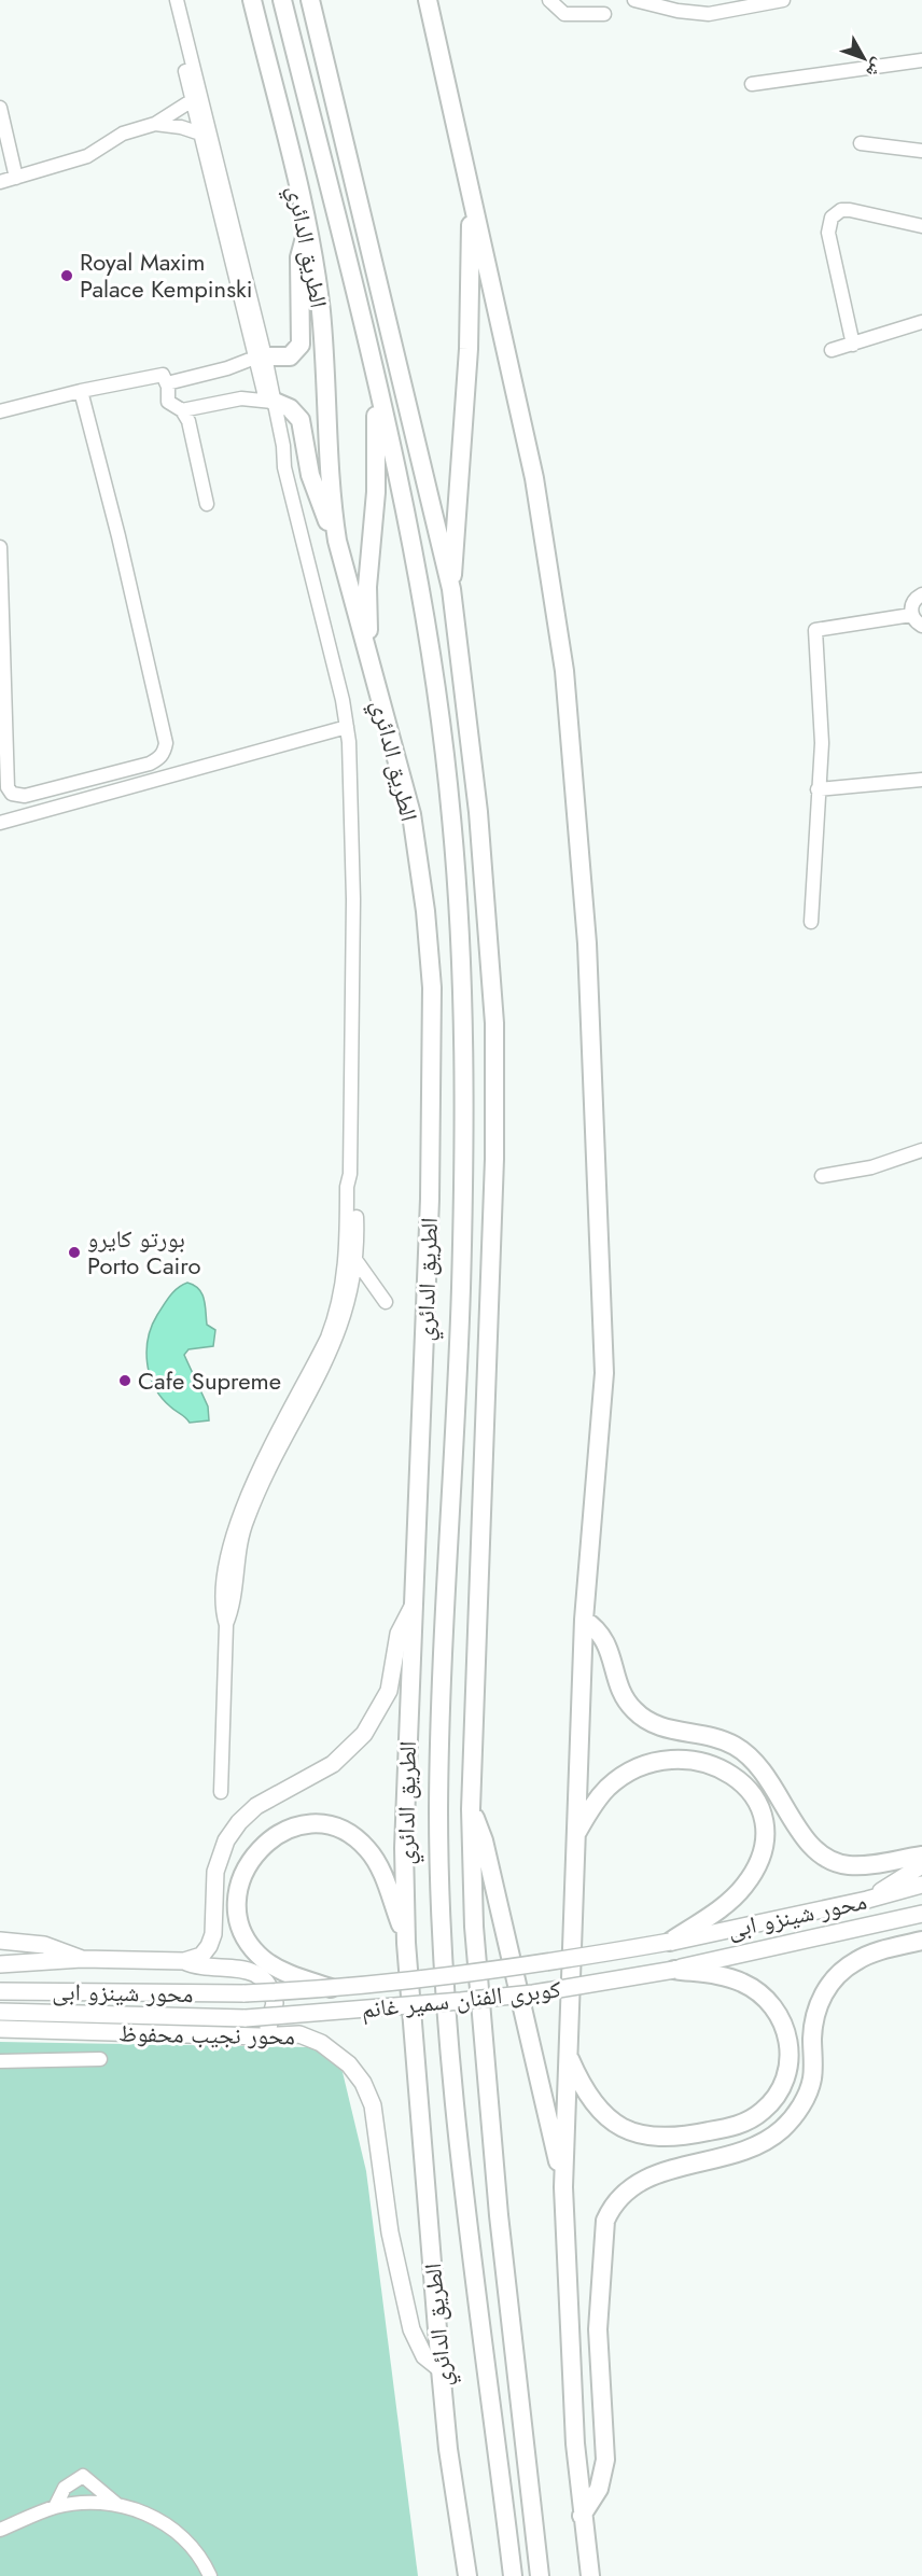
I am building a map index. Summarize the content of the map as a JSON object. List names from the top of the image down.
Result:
{
  "streets": {
    "highway": ["الطريق الدائري"],
    "main road": ["محور شينزو ابى", "كوبرى الفنان سمير غانم", "محور نجيب محفوظ"]
  },
  "crossings": [
    ["الطريق الدائري", "محور نجيب محفوظ"],
    ["محور شينزو ابى", "كوبرى الفنان سمير غانم"]
  ],
  "places": ["Royal Maxim Palace Kempinski", "بورتو كايرو Porto Cairo", "Cafe Supreme"],
  "north": "bottom right"
}
